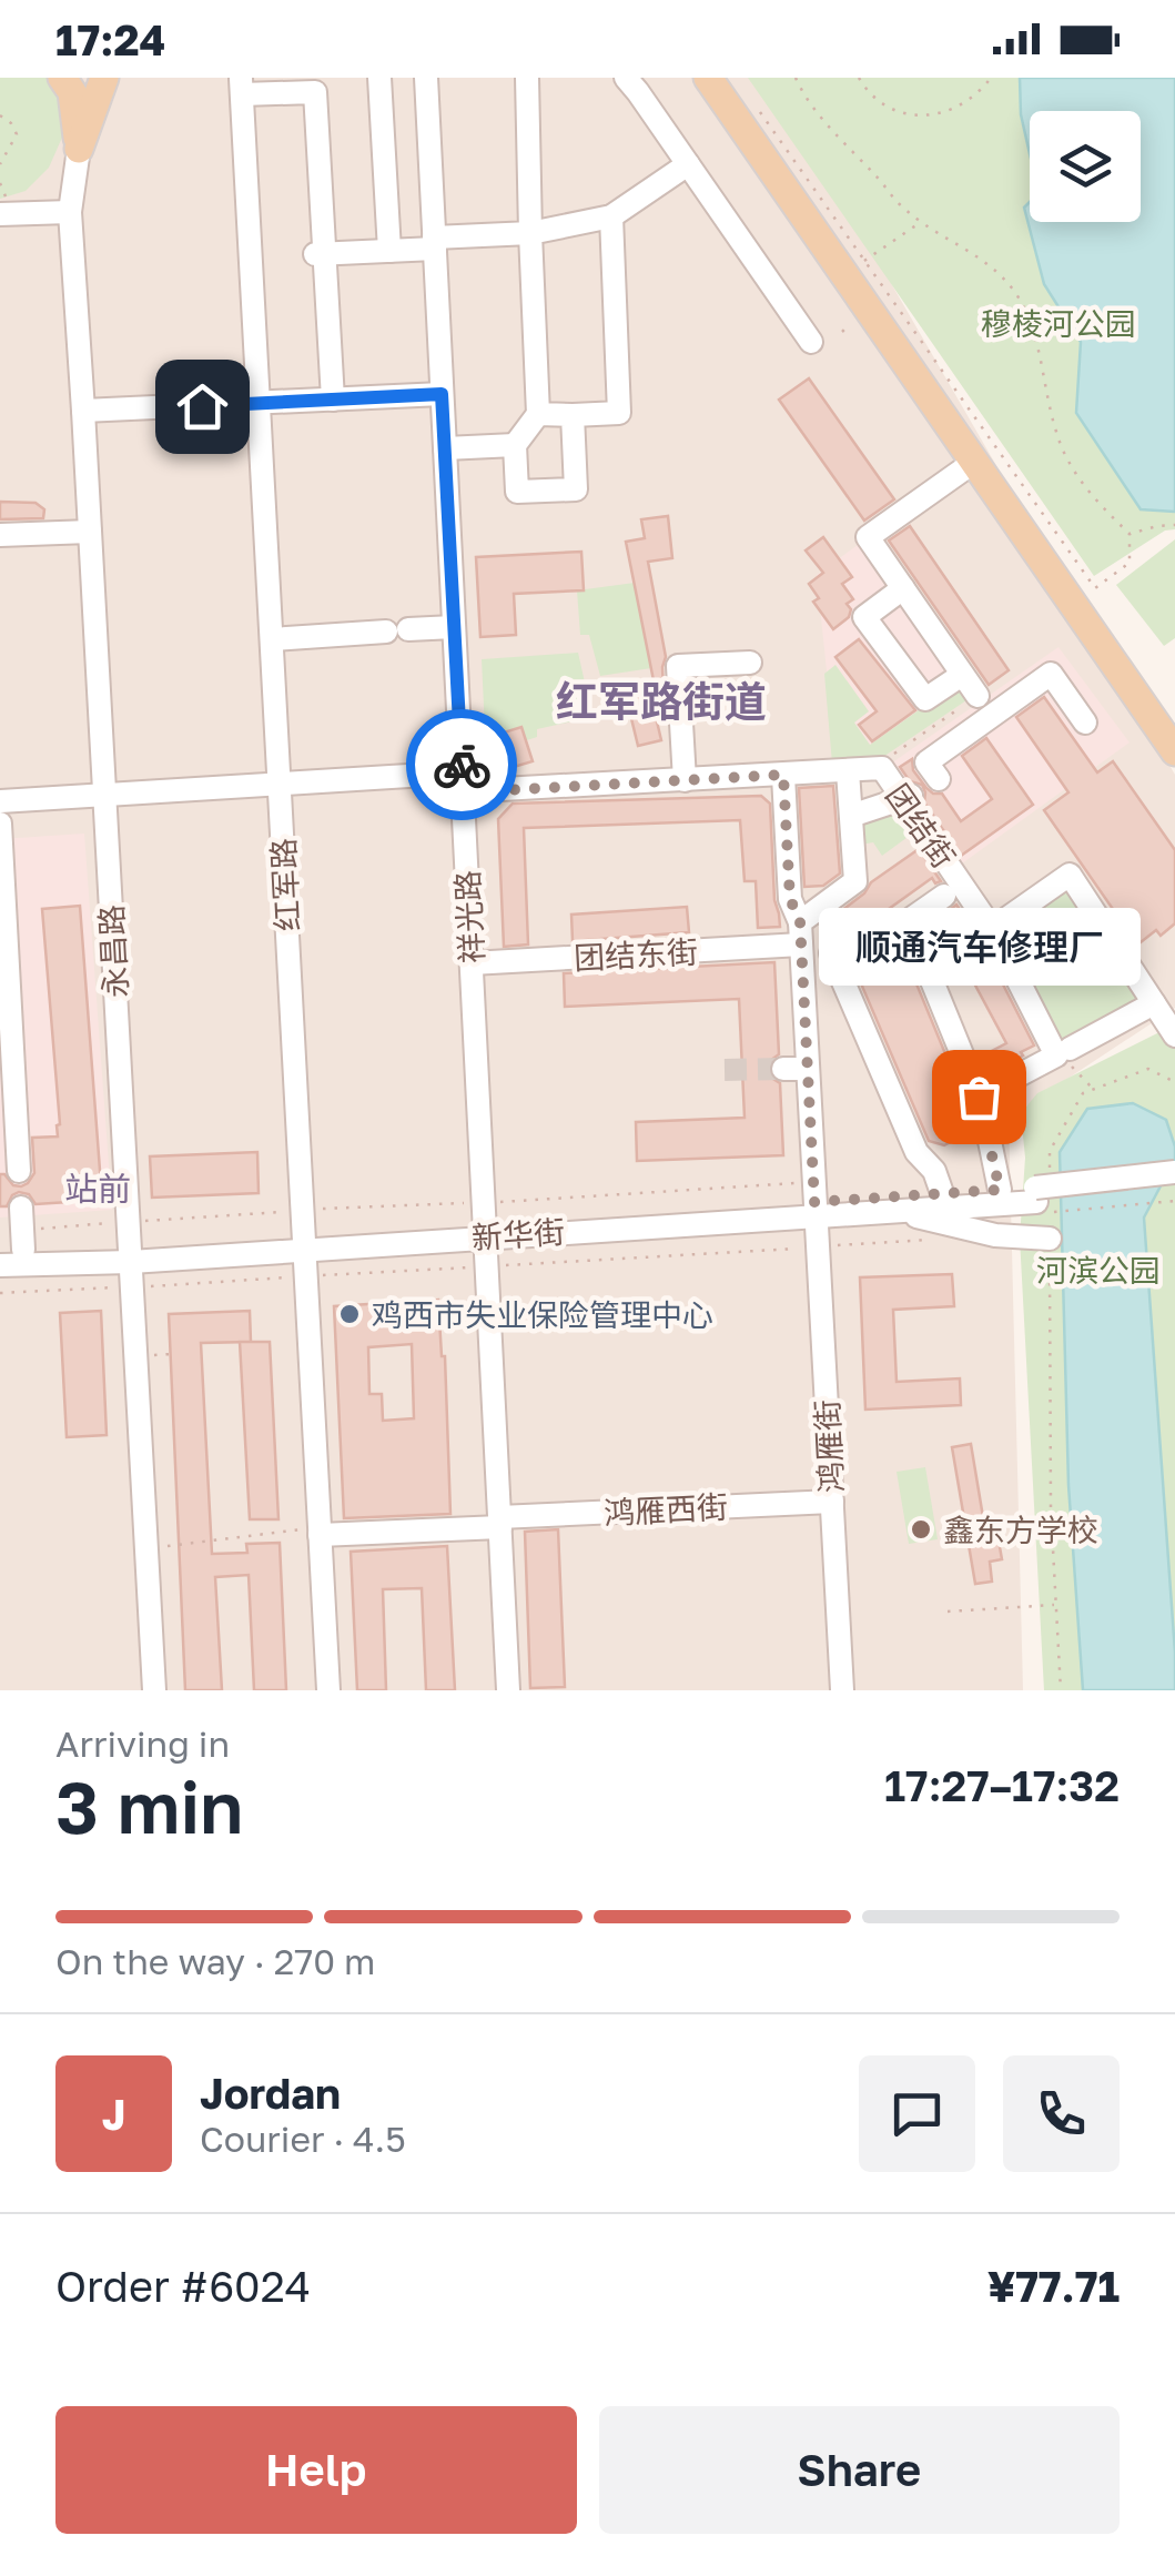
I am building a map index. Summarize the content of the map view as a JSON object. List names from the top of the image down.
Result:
{
  "streets": {
    "street": [
      "团结街",
      "红军路",
      "祥光路",
      "永昌路",
      "团结东街",
      "新华街",
      "鸿雁街",
      "鸿雁西街"
    ]
  },
  "crossings": [
    ["团结街", "红军路"],
    ["团结街", "祥光路"],
    ["团结街", "永昌路"],
    ["团结街", "鸿雁街"],
    ["红军路", "新华街"],
    ["红军路", "鸿雁西街"],
    ["祥光路", "团结东街"],
    ["祥光路", "新华街"],
    ["祥光路", "鸿雁西街"],
    ["永昌路", "新华街"],
    ["团结东街", "鸿雁街"],
    ["新华街", "鸿雁街"],
    ["鸿雁街", "鸿雁西街"]
  ],
  "districts": ["红军路街道", "站前"],
  "parks": ["穆棱河公园", "河滨公园"],
  "places": ["顺通汽车修理厂", "鸡西市失业保险管理中心", "鑫东方学校"],
  "page": {
    "status": "17:24",
    "bubble": "顺通汽车修理厂",
    "heading": ["3 min", "Arriving in", "17:27–17:32"],
    "panel": [
      "Jordan",
      "Courier · 4.5",
      "Order #6024",
      "¥77.71"
    ],
    "bar": "On the way · 270 m",
    "round": "J",
    "buttons": ["Help", "Share"]
  }
}
